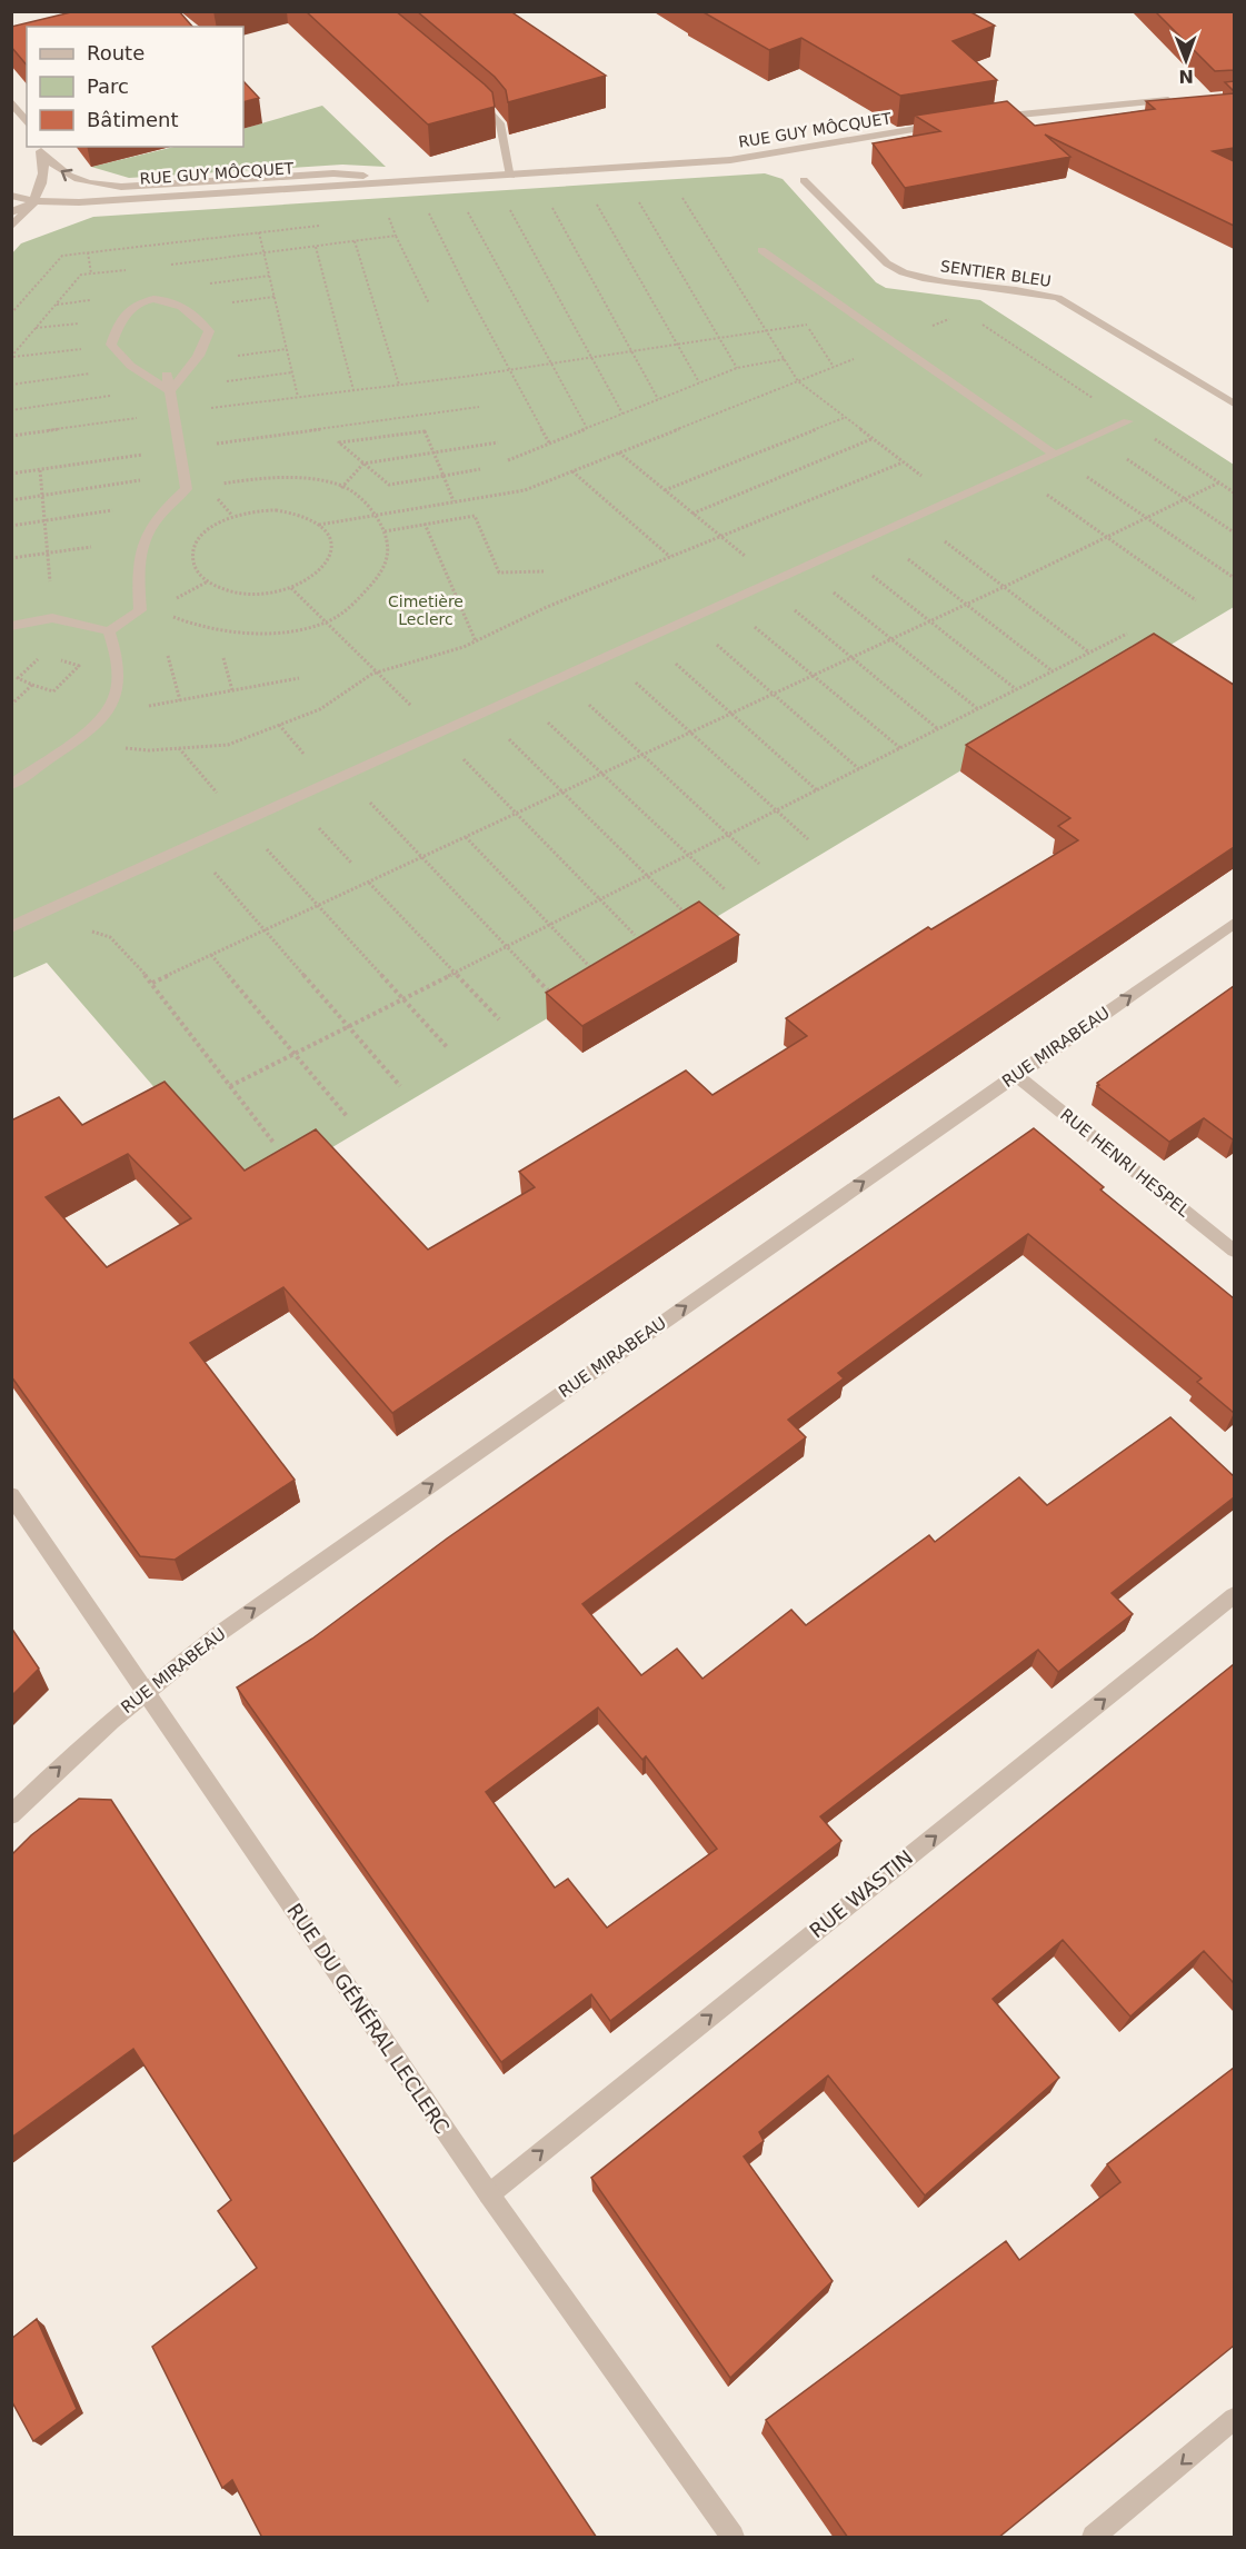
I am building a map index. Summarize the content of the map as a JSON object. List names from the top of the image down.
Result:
{
  "streets": {
    "street": [
      "RUE GUY MÔCQUET",
      "SENTIER BLEU",
      "RUE MIRABEAU",
      "RUE HENRI HESPEL",
      "RUE WASTIN",
      "RUE DU GÉNÉRAL LECLERC"
    ]
  },
  "crossings": [
    ["RUE MIRABEAU", "RUE HENRI HESPEL"],
    ["RUE MIRABEAU", "RUE DU GÉNÉRAL LECLERC"],
    ["RUE WASTIN", "RUE DU GÉNÉRAL LECLERC"]
  ],
  "one_way": ["RUE MIRABEAU", "RUE WASTIN"],
  "parks": ["Cimetière Leclerc"],
  "legend": ["Route", "Parc", "Bâtiment"],
  "north": "bottom"
}
